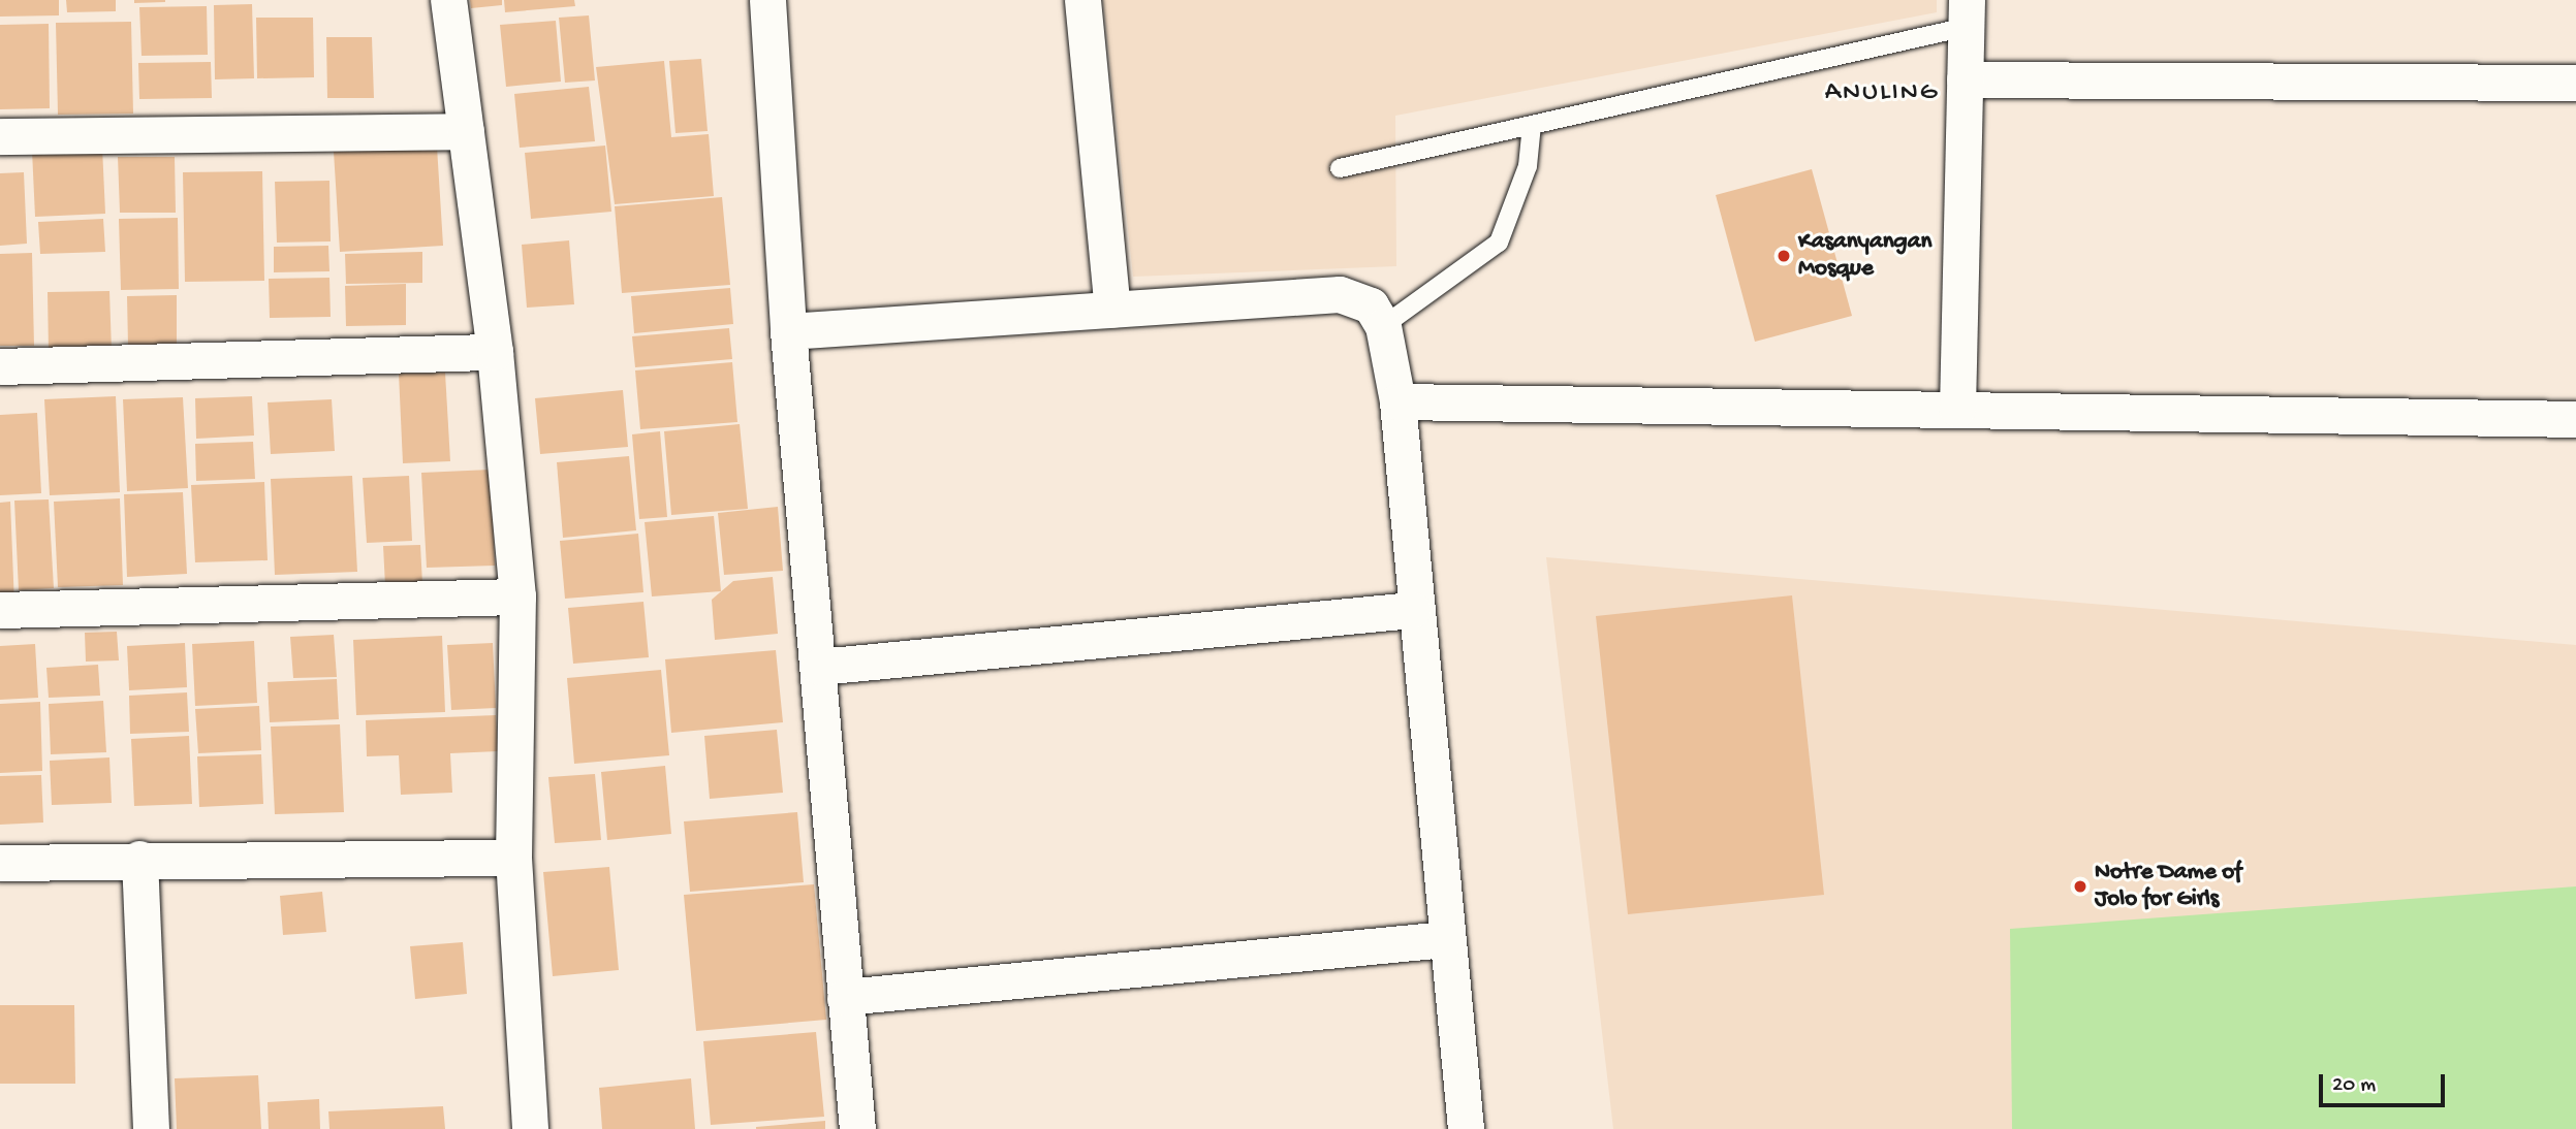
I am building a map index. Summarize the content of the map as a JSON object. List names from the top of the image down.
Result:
{
  "districts": ["ANULING"],
  "places": ["Kasanyangan Mosque", "Notre Dame of Jolo for Girls"],
  "scale_bar": "20 m"
}
